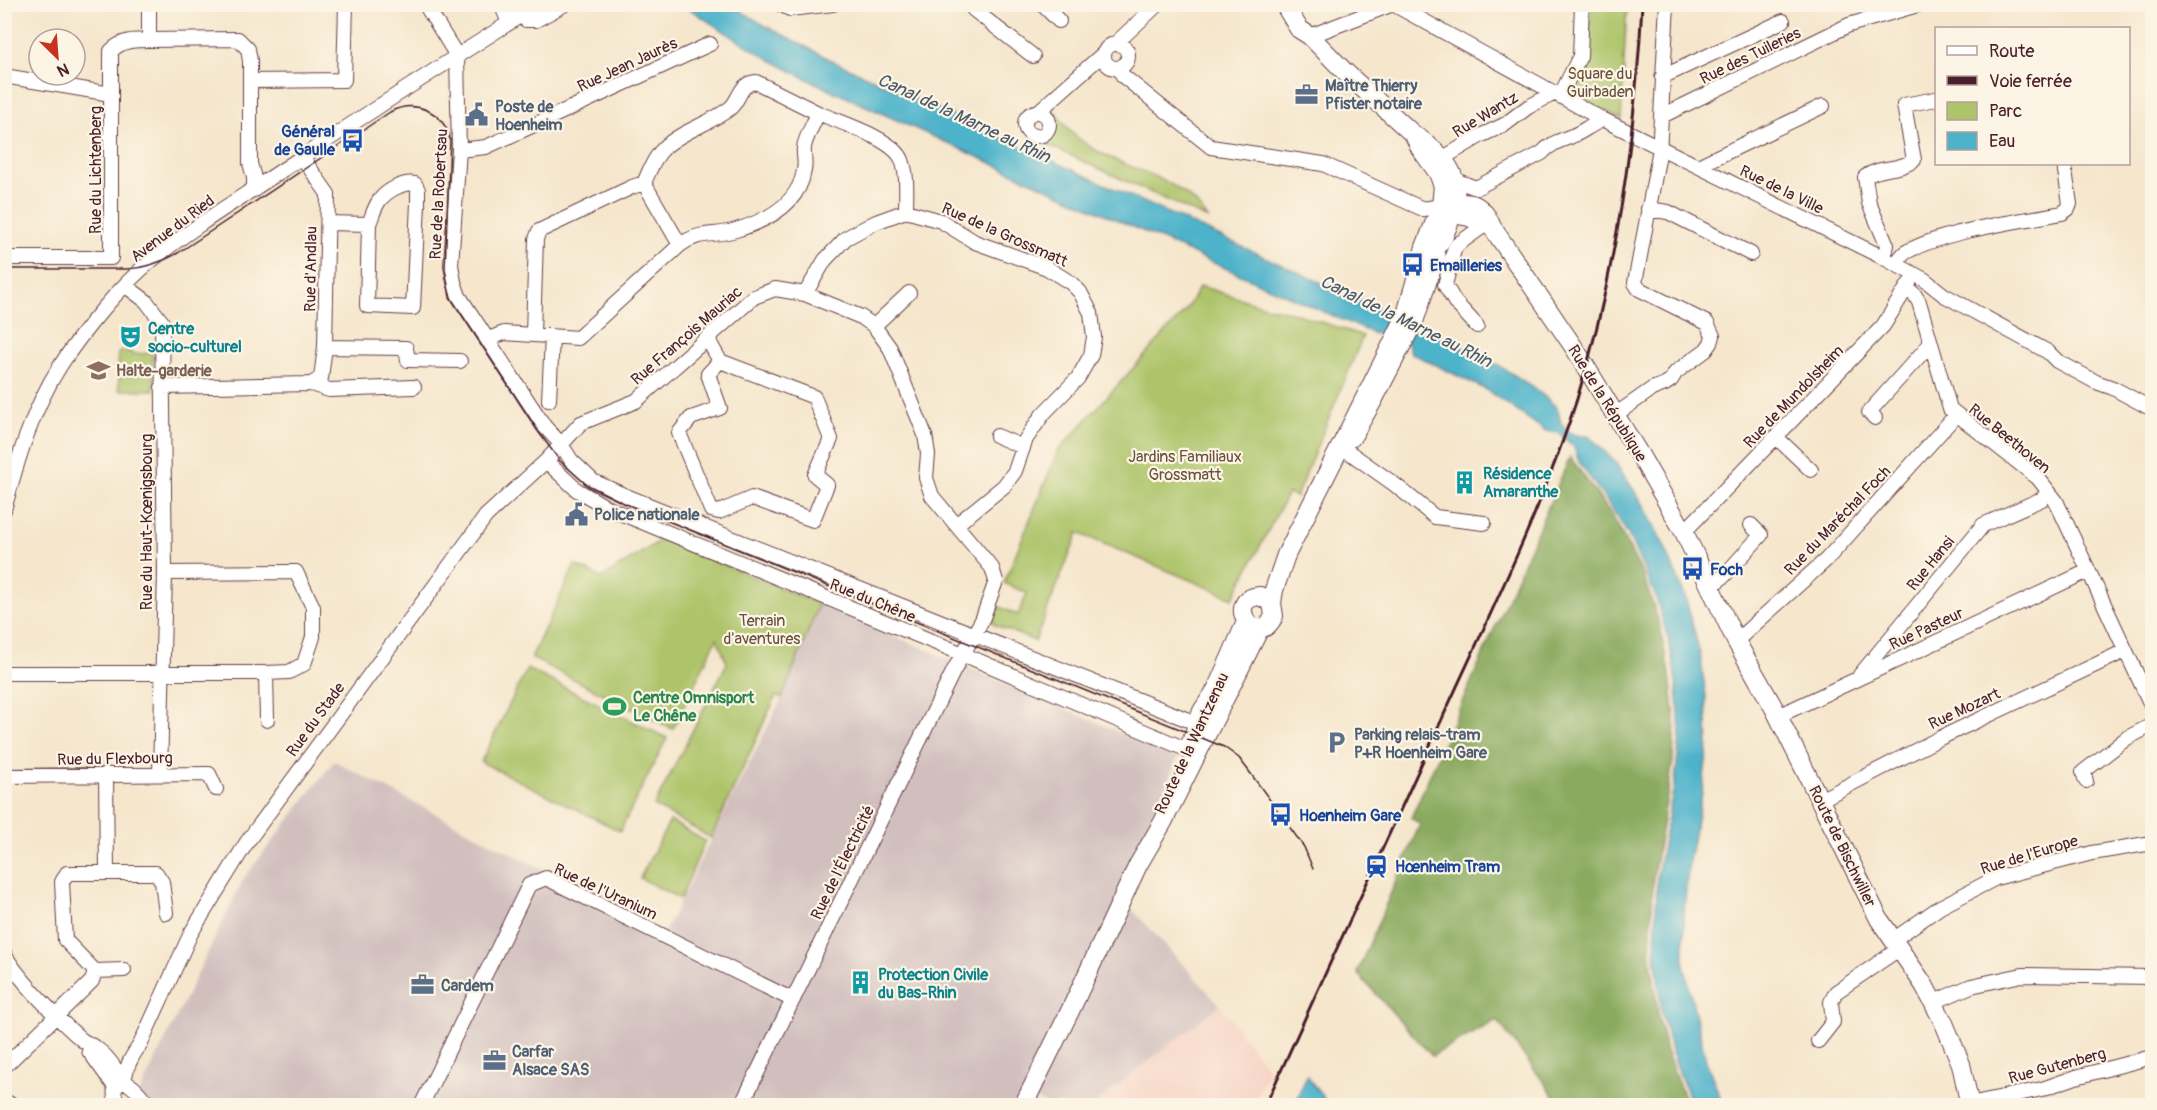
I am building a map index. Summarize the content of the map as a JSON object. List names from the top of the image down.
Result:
{
  "streets": {
    "main road": ["Rue de la République", "Route de la Wantzenau", "Route de Bischwiller"],
    "street": [
      "Rue des Tuileries",
      "Rue Jean Jaurès",
      "Rue Wantz",
      "Rue du Lichtenberg",
      "Rue de la Ville",
      "Rue de la Robertsau",
      "Avenue du Ried",
      "Rue de la Grossmatt",
      "Rue d'Andlau",
      "Rue François Mauriac",
      "Rue de Mundolsheim",
      "Rue Beethoven",
      "Rue du Maréchal Foch",
      "Rue du Haut-Kœnigsbourg",
      "Rue Hansi",
      "Rue du Chêne",
      "Rue Pasteur",
      "Rue Mozart",
      "Rue du Stade",
      "Rue du Flexbourg",
      "Rue de l'Europe",
      "Rue de l'Électricité",
      "Rue de l'Uranium",
      "Rue Gutenberg"
    ]
  },
  "crossings": [
    ["Rue Jean Jaurès", "Rue de la Robertsau"],
    ["Rue Wantz", "Rue de la Ville"],
    ["Rue du Lichtenberg", "Avenue du Ried"],
    ["Rue de la Ville", "Rue de Mundolsheim"],
    ["Rue de la Robertsau", "Avenue du Ried"],
    ["Rue de la Robertsau", "Rue François Mauriac"],
    ["Rue de la Robertsau", "Rue du Chêne"],
    ["Rue de la Robertsau", "Rue du Stade"],
    ["Avenue du Ried", "Rue d'Andlau"],
    ["Avenue du Ried", "Rue du Haut-Kœnigsbourg"],
    ["Rue de la Grossmatt", "Rue François Mauriac"],
    ["Rue François Mauriac", "Rue du Chêne"],
    ["Rue François Mauriac", "Rue du Stade"],
    ["Rue François Mauriac", "Rue de l'Électricité"],
    ["Rue de Mundolsheim", "Rue de la République"],
    ["Rue de Mundolsheim", "Rue Beethoven"],
    ["Rue de la République", "Route de Bischwiller"],
    ["Rue Beethoven", "Rue du Maréchal Foch"],
    ["Rue Beethoven", "Rue Hansi"],
    ["Rue Beethoven", "Rue Pasteur"],
    ["Rue Beethoven", "Rue Mozart"],
    ["Rue du Maréchal Foch", "Route de Bischwiller"],
    ["Rue du Haut-Kœnigsbourg", "Rue du Flexbourg"],
    ["Rue Hansi", "Rue Pasteur"],
    ["Rue du Chêne", "Rue du Stade"],
    ["Rue du Chêne", "Route de la Wantzenau"],
    ["Rue du Chêne", "Rue de l'Électricité"],
    ["Rue Pasteur", "Route de Bischwiller"],
    ["Rue Mozart", "Route de Bischwiller"],
    ["Route de Bischwiller", "Rue de l'Europe"],
    ["Route de Bischwiller", "Rue Gutenberg"],
    ["Rue de l'Électricité", "Rue de l'Uranium"]
  ],
  "water": ["Canal de la Marne au Rhin"],
  "parks": ["Square du Guirbaden", "Jardins Familiaux Grossmatt", "Terrain d'aventures"],
  "places": {
    "office": ["Maître Thierry Pfister notaire", "Cardem", "Carfar Alsace SAS"],
    "public building": ["Poste de Hoenheim", "Police nationale"],
    "bus stop": [
      "Général de Gaulle",
      "Emailleries",
      "Foch",
      "Hoenheim Gare"
    ],
    "theatre": ["Centre socio-culturel"],
    "school or university": ["Halte-garderie"],
    "building": ["Résidence Amaranthe", "Protection Civile du Bas-Rhin"],
    "sports": ["Centre Omnisport Le Chêne"],
    "parking": ["Parking relais-tram P+R Hoenheim Gare"],
    "station": ["Hœnheim Tram"]
  },
  "legend": [
    "Route",
    "Voie ferrée",
    "Parc",
    "Eau"
  ],
  "north": "bottom right"
}
